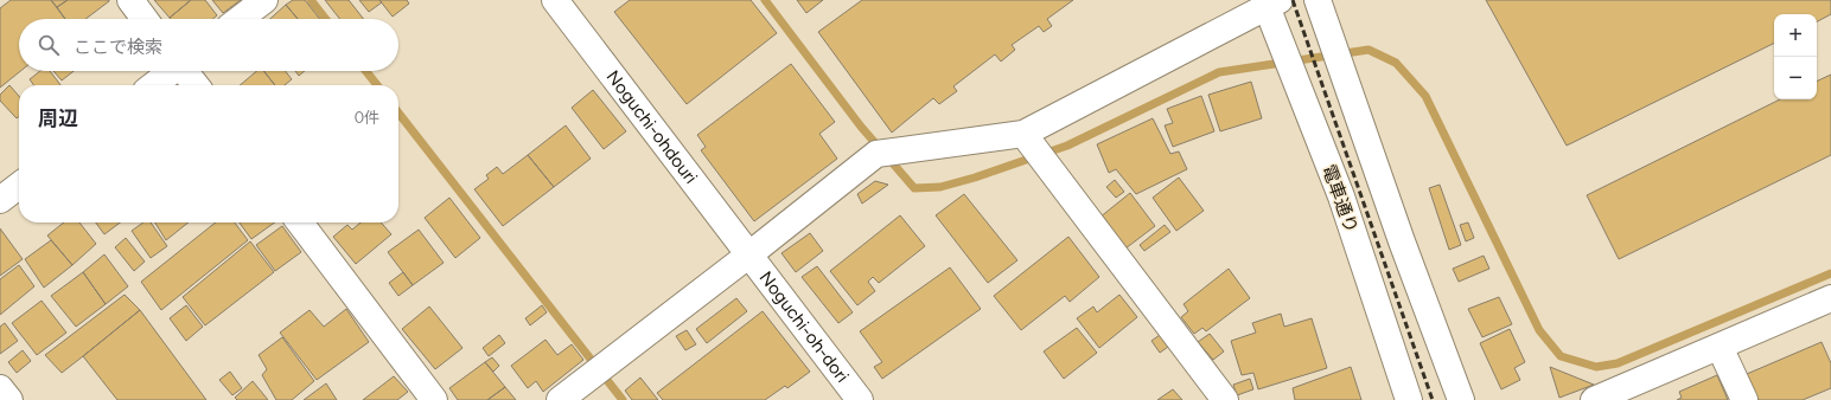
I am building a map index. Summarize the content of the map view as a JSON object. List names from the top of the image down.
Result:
{
  "streets": {
    "street": ["Noguchi-ohdouri", "電車通り", "Noguchi-oh-dori"]
  },
  "crossings": [
    ["Noguchi-ohdouri", "Noguchi-oh-dori"]
  ],
  "page": {
    "map_buttons": ["+", "−"],
    "search": "ここで検索",
    "heading": ["周辺", "0件"]
  }
}
